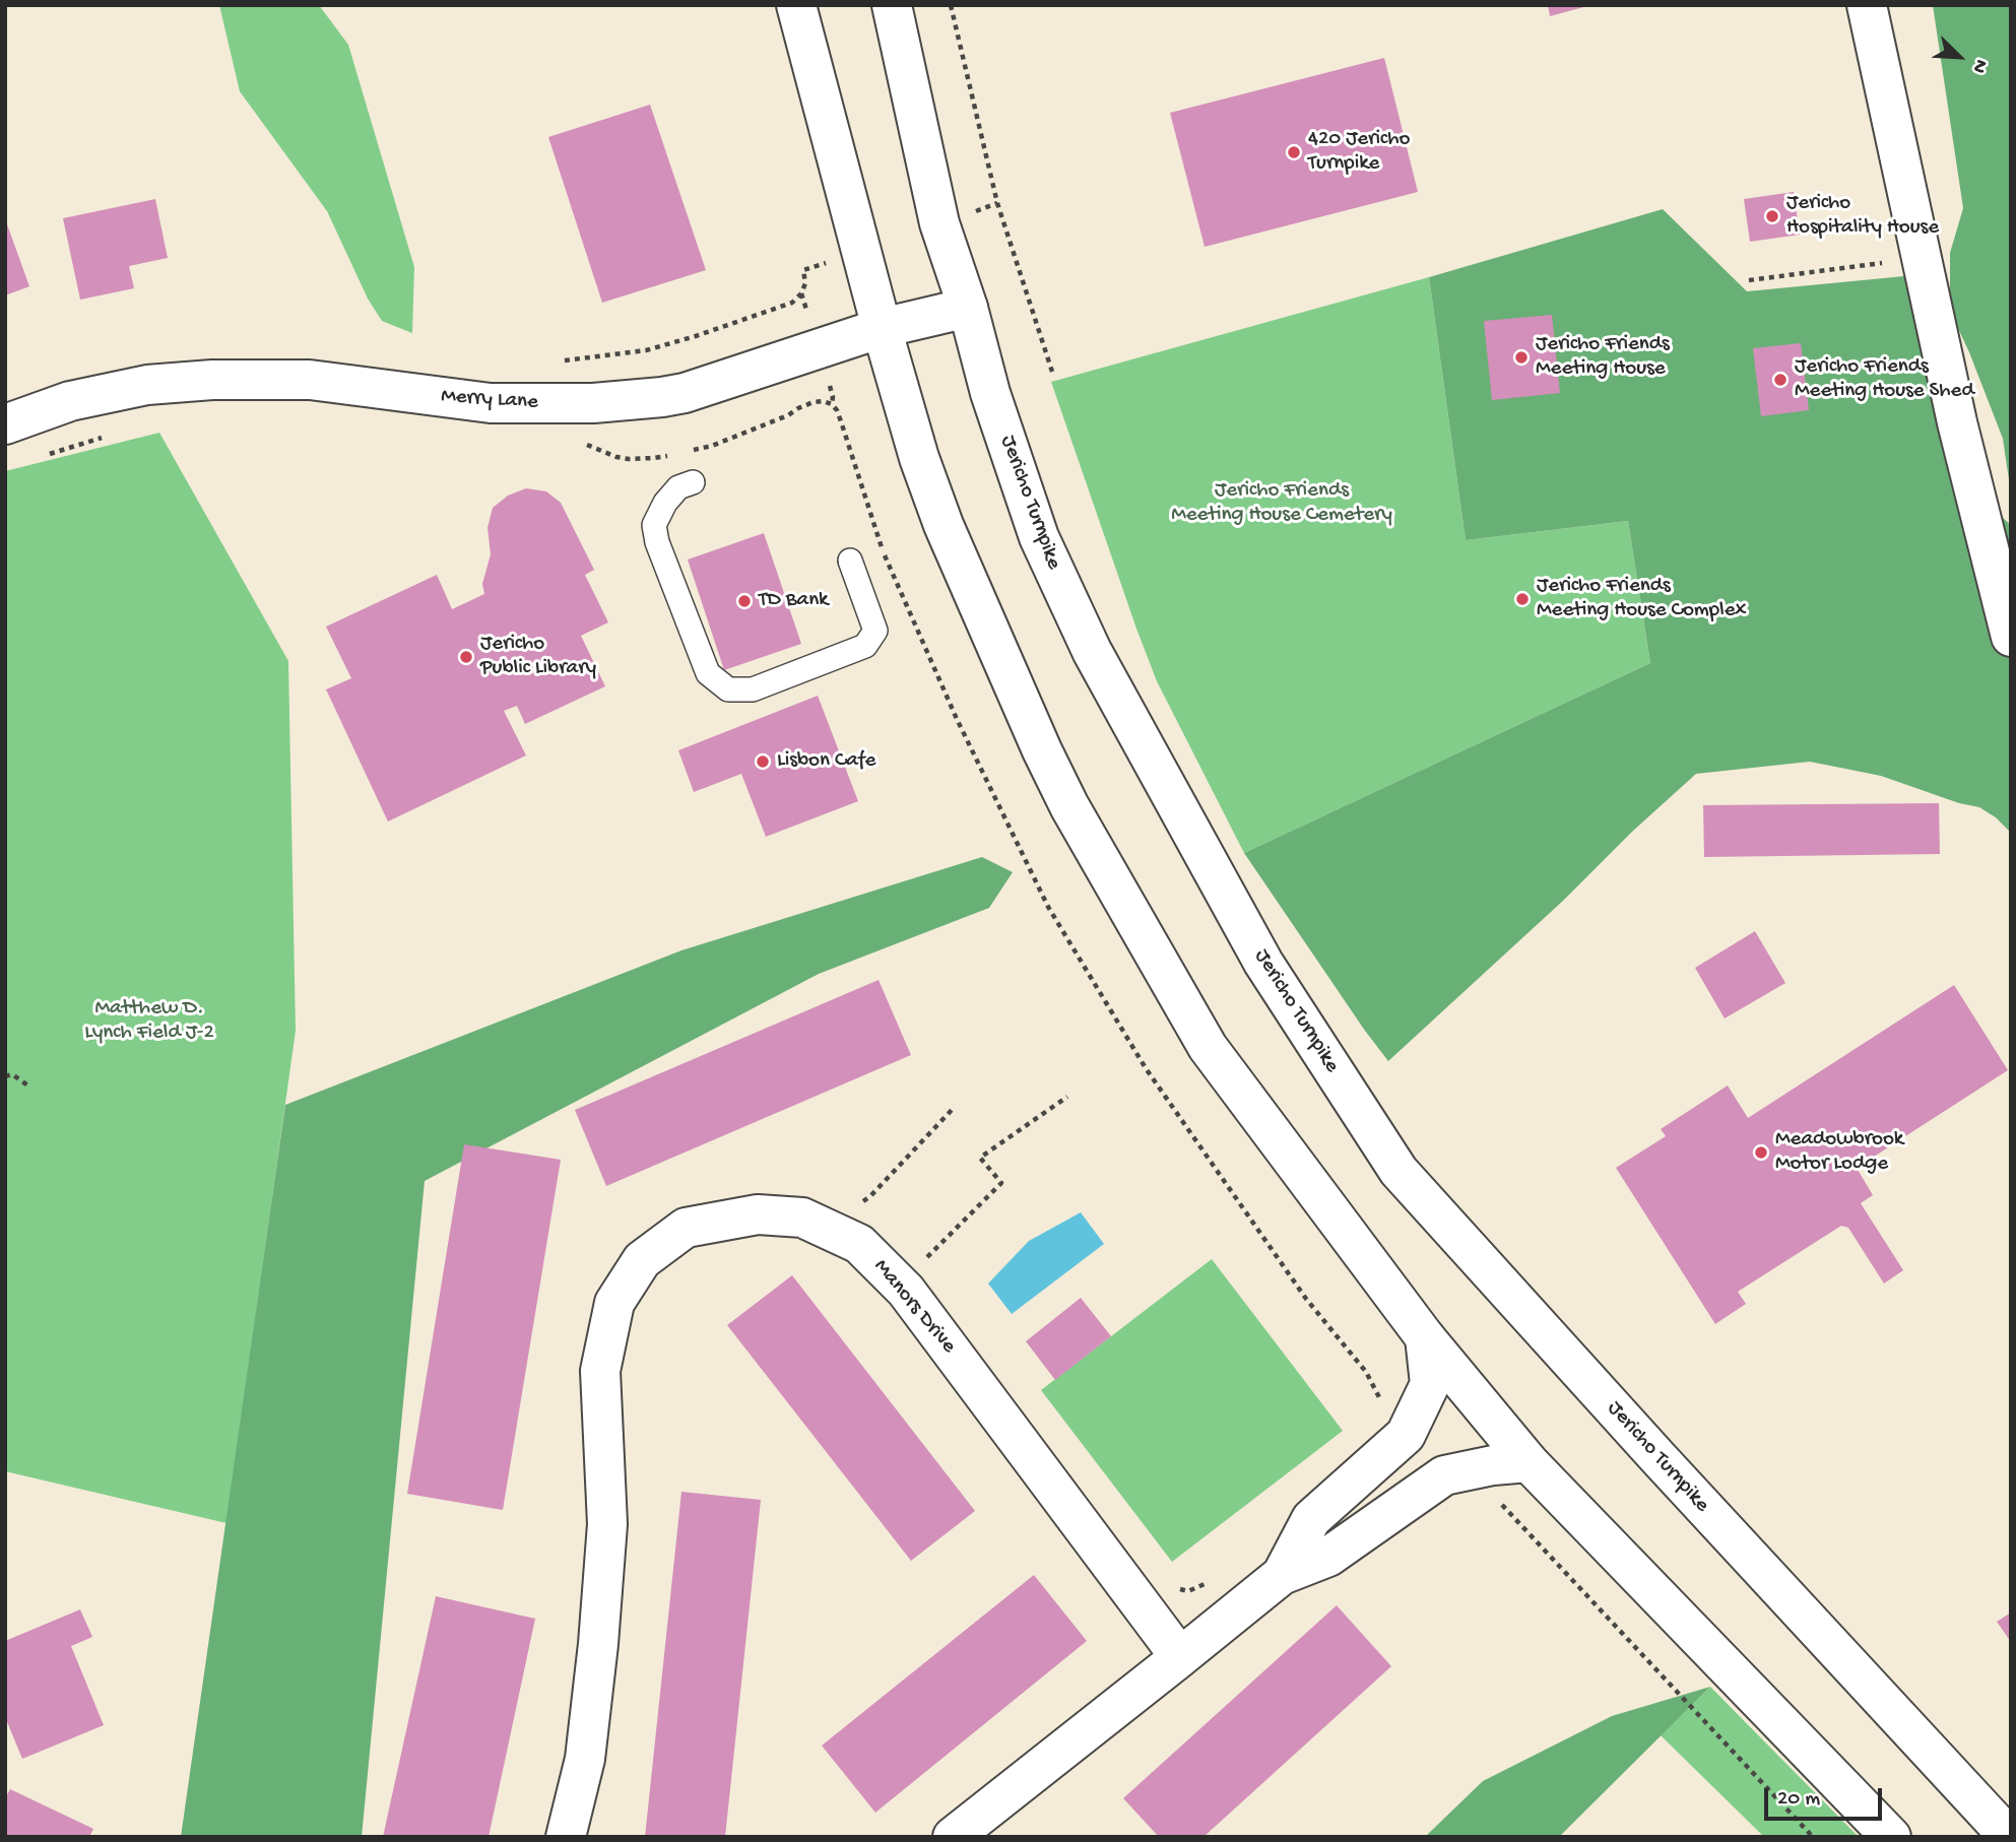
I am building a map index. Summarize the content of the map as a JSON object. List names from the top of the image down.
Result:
{
  "streets": {
    "main road": ["Merry Lane", "Jericho Turnpike", "Manors Drive"]
  },
  "crossings": [
    ["Merry Lane", "Jericho Turnpike"]
  ],
  "parks": ["Jericho Friends Meeting House Cemetery", "Matthew D. Lynch Field J-2"],
  "places": [
    "420 Jericho Turnpike",
    "Jericho Hospitality House",
    "Jericho Friends Meeting House",
    "Jericho Friends Meeting House Shed",
    "Jericho Friends Meeting House Complex",
    "TD Bank",
    "Jericho Public Library",
    "Lisbon Cafe",
    "Meadowbrook Motor Lodge"
  ],
  "scale_bar": "20 m",
  "north": "bottom right"
}
